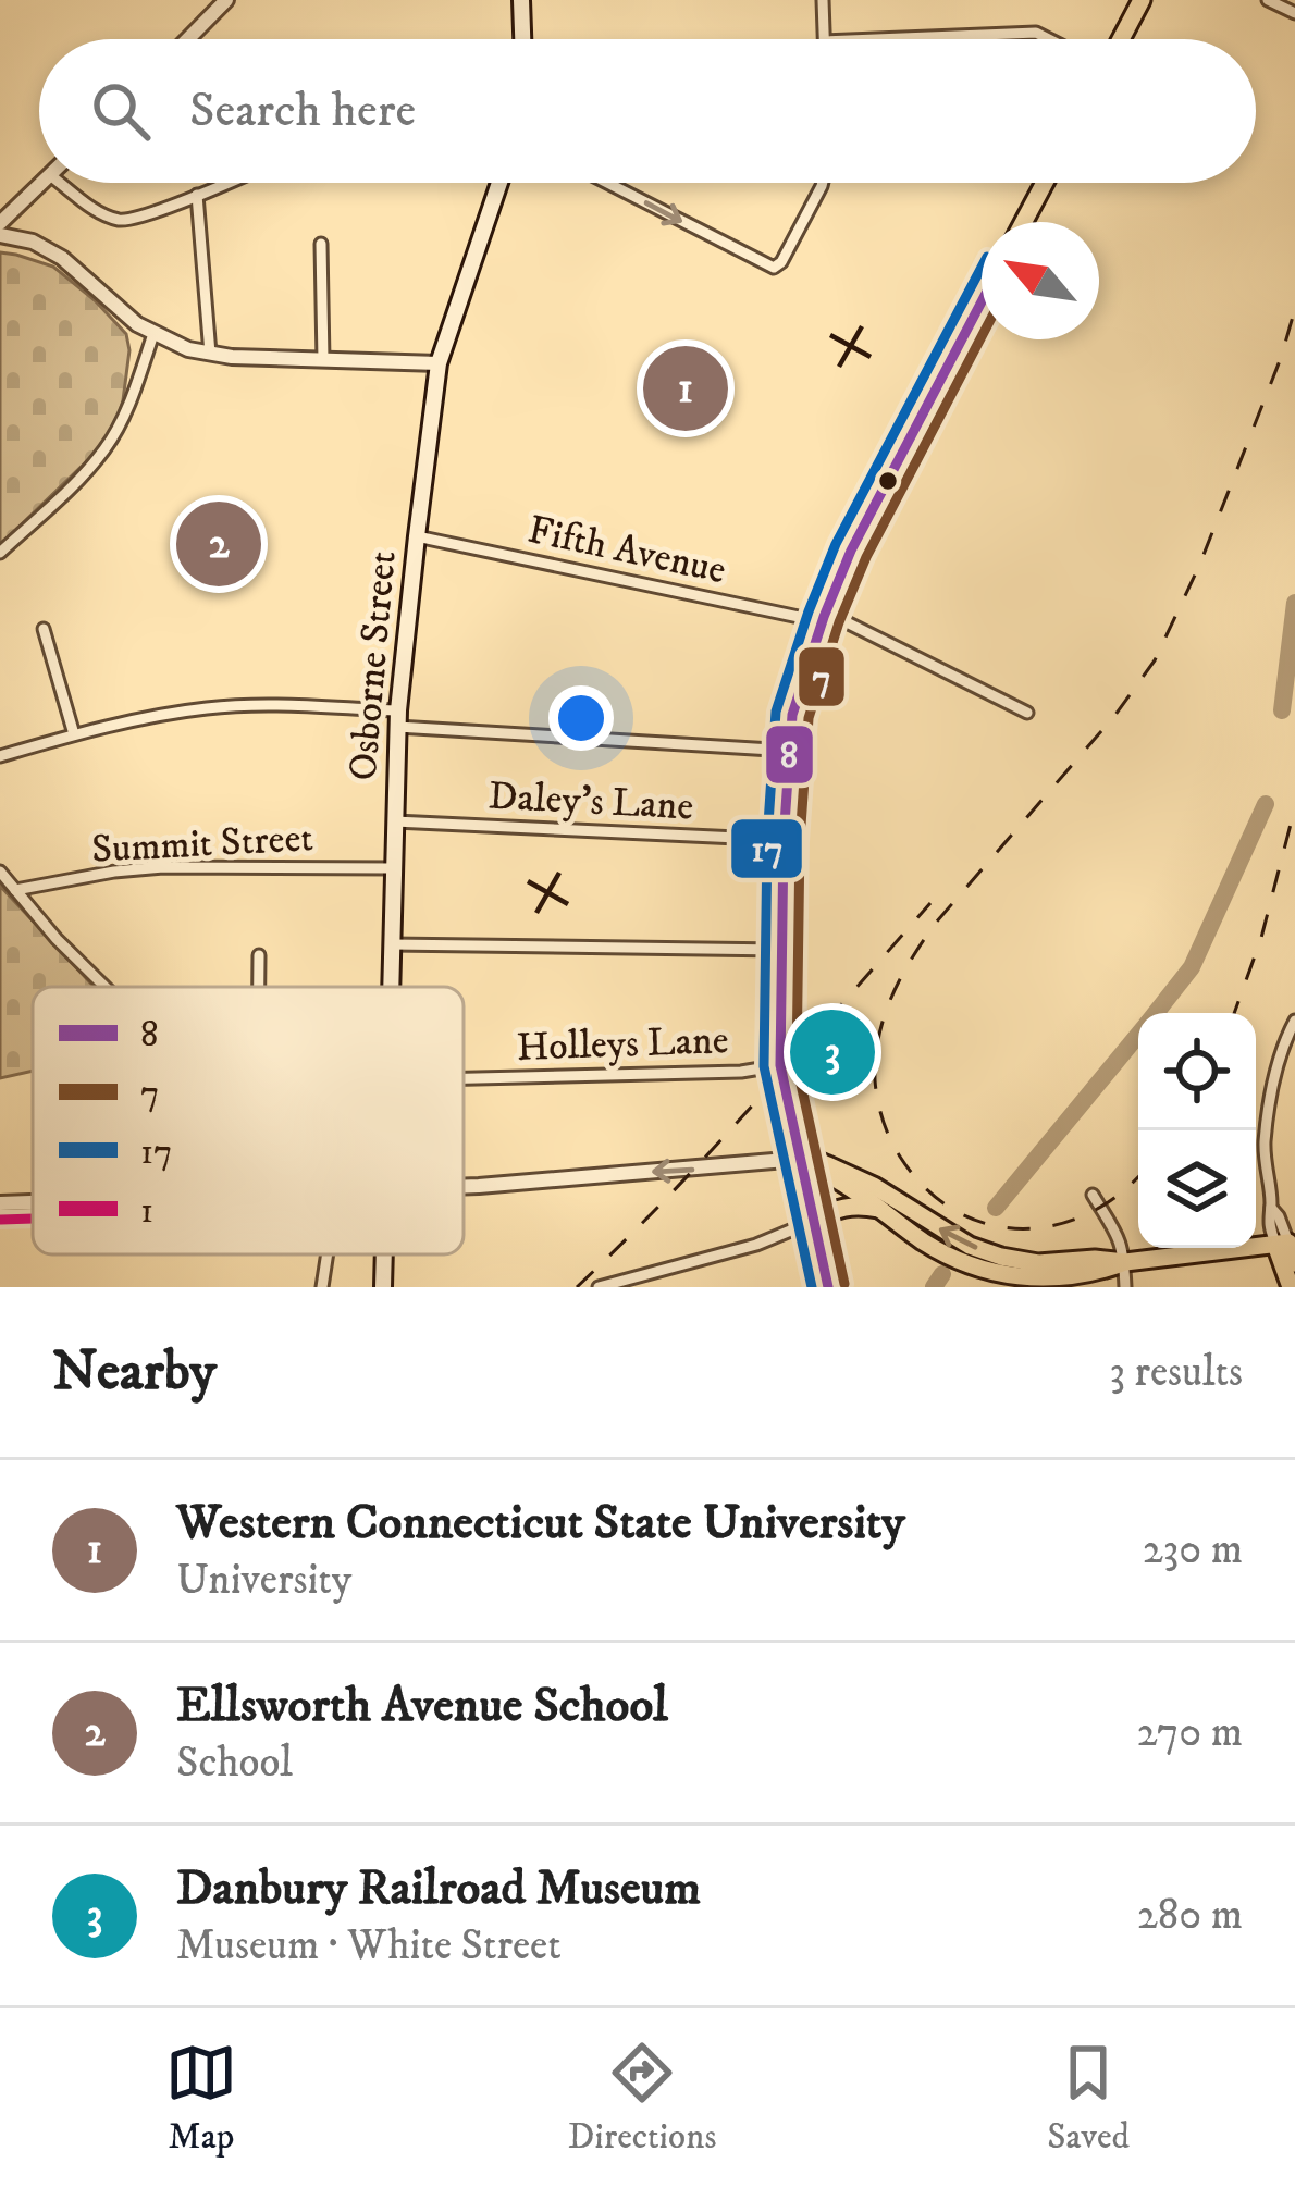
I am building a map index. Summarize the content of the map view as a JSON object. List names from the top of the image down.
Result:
{
  "streets": {
    "main road": ["Osborne Street"],
    "street": [
      "Fifth Avenue",
      "Daley's Lane",
      "Summit Street",
      "Holleys Lane"
    ]
  },
  "crossings": [
    ["Fifth Avenue", "Osborne Street"],
    ["Osborne Street", "Daley's Lane"],
    ["Osborne Street", "Summit Street"],
    ["Summit Street", "Holleys Lane"]
  ],
  "lines": [
    "transit line 17",
    "transit line 8",
    "transit line 7",
    "transit line 1"
  ],
  "legend": [
    "8",
    "7",
    "17",
    "1"
  ],
  "north": "top left",
  "page": {
    "search": "Search here",
    "pins": ["1", "2", "3"],
    "heading": ["Nearby", "3 results"],
    "list": [
      {
        "mark": "1",
        "name": "Western Connecticut State University",
        "note": "University",
        "value": "230 m"
      },
      {
        "mark": "2",
        "name": "Ellsworth Avenue School",
        "note": "School",
        "value": "270 m"
      },
      {
        "mark": "3",
        "name": "Danbury Railroad Museum",
        "note": "Museum · White Street",
        "value": "280 m"
      }
    ],
    "nav": ["Map", "Directions", "Saved"]
  }
}
